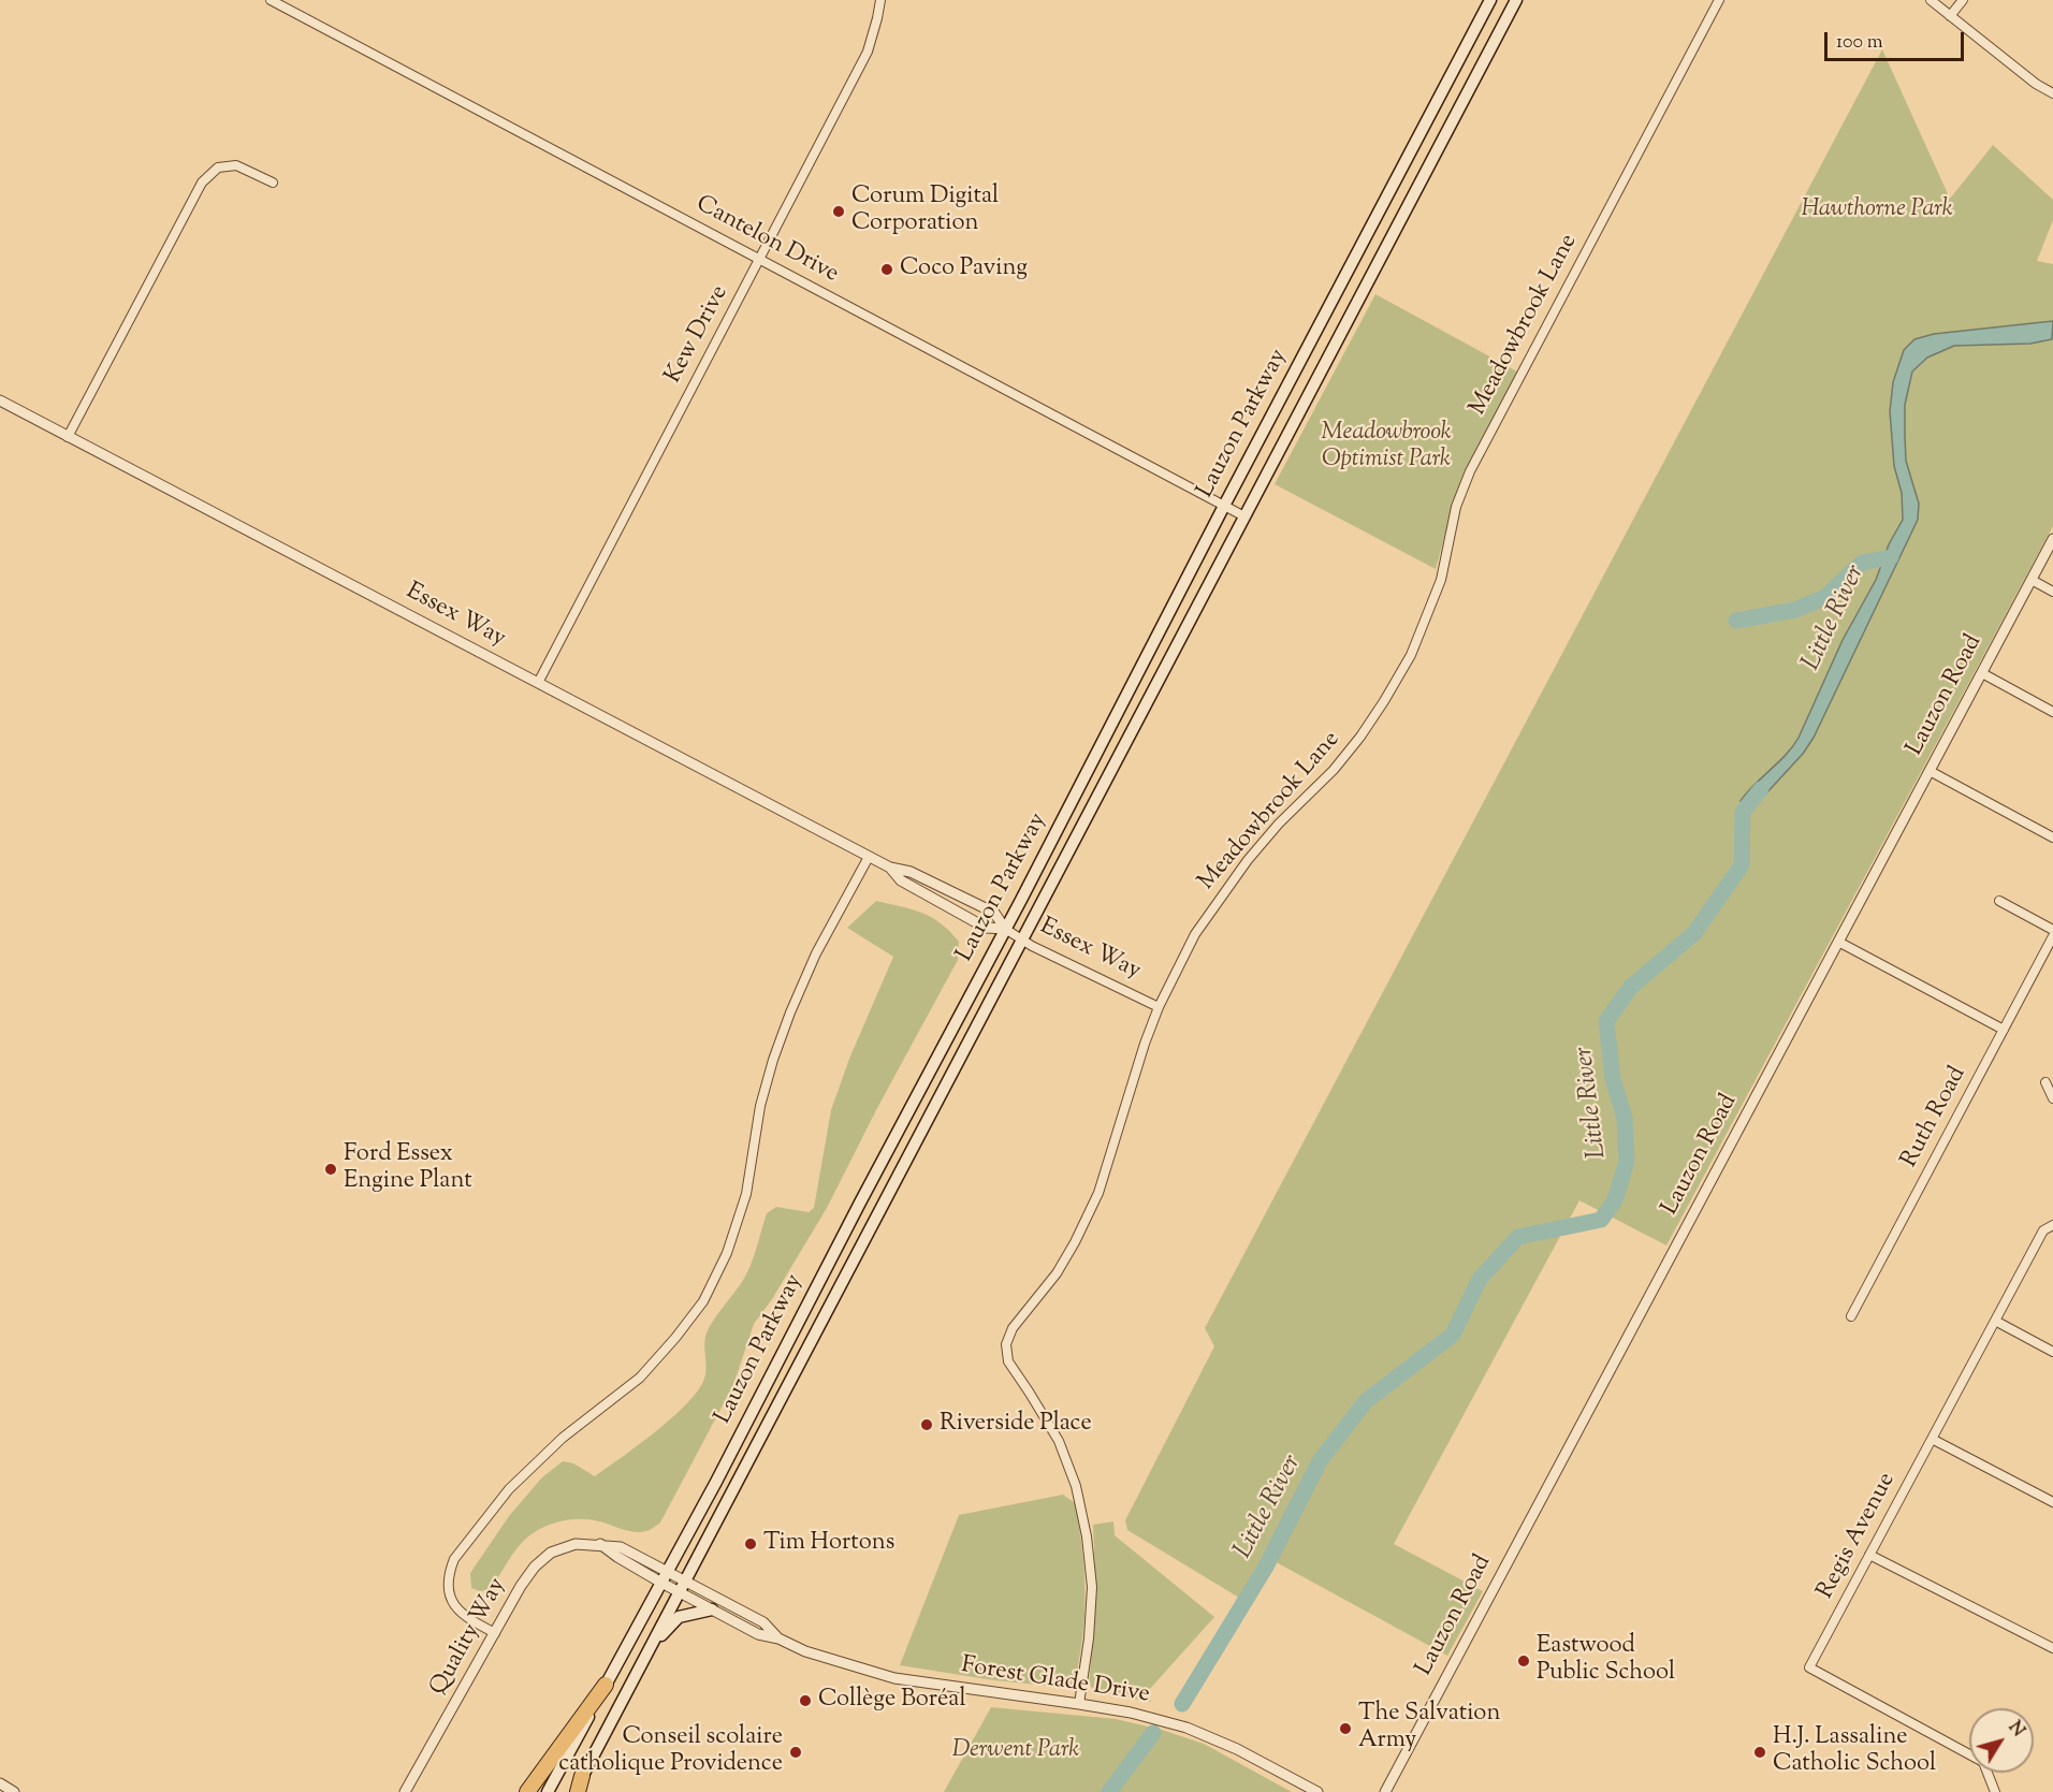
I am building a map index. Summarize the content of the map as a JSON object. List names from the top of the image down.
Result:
{
  "streets": {
    "main road": ["Lauzon Parkway"],
    "street": [
      "Cantelon Drive",
      "Meadowbrook Lane",
      "Kew Drive",
      "Essex Way",
      "Lauzon Road",
      "Ruth Road",
      "Regis Avenue",
      "Quality Way",
      "Forest Glade Drive"
    ]
  },
  "crossings": [
    ["Cantelon Drive", "Kew Drive"],
    ["Cantelon Drive", "Lauzon Parkway"],
    ["Meadowbrook Lane", "Essex Way"],
    ["Meadowbrook Lane", "Forest Glade Drive"],
    ["Kew Drive", "Essex Way"],
    ["Lauzon Parkway", "Essex Way"],
    ["Lauzon Parkway", "Quality Way"],
    ["Lauzon Parkway", "Forest Glade Drive"],
    ["Quality Way", "Forest Glade Drive"]
  ],
  "water": ["Little River"],
  "parks": ["Hawthorne Park", "Meadowbrook Optimist Park", "Derwent Park"],
  "places": [
    "Corum Digital Corporation",
    "Coco Paving",
    "Ford Essex Engine Plant",
    "Riverside Place",
    "Tim Hortons",
    "Eastwood Public School",
    "Collège Boréal",
    "The Salvation Army",
    "Conseil scolaire catholique Providence",
    "H.J. Lassaline Catholic School"
  ],
  "scale_bar": "100 m",
  "north": "top right"
}
